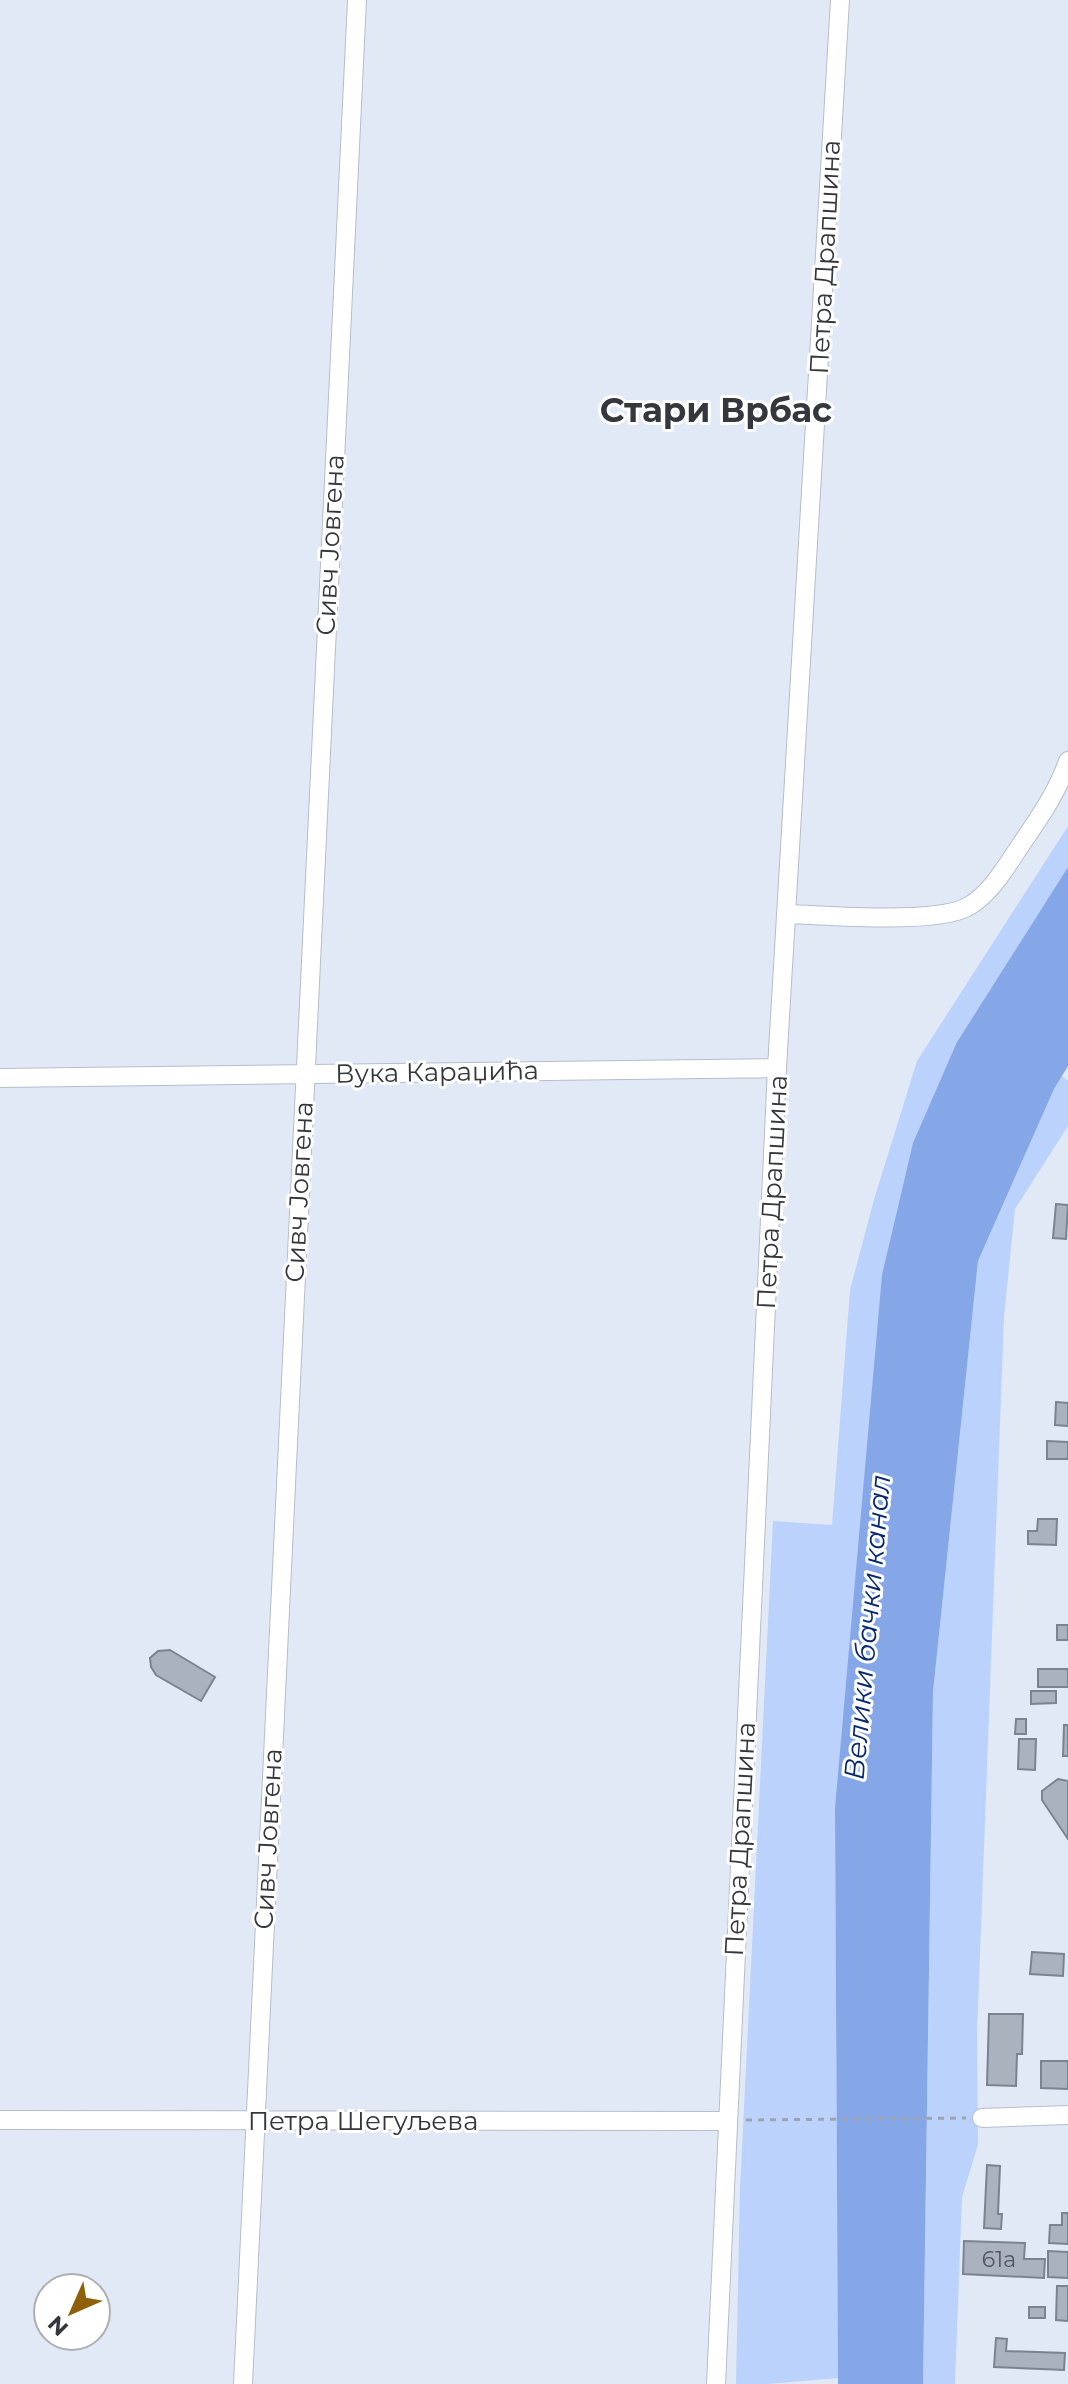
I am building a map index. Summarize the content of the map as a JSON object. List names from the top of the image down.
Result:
{
  "streets": {
    "street": [
      "Петра Драпшина",
      "Сивч Јовгена",
      "Вука Караџића",
      "Петра Шегуљева"
    ]
  },
  "crossings": [
    ["Петра Драпшина", "Вука Караџића"],
    ["Петра Драпшина", "Петра Шегуљева"],
    ["Сивч Јовгена", "Вука Караџића"],
    ["Сивч Јовгена", "Петра Шегуљева"]
  ],
  "districts": ["Стари Врбас"],
  "water": ["Велики бачки канал"],
  "house_numbers": ["61a"],
  "north": "bottom left"
}
